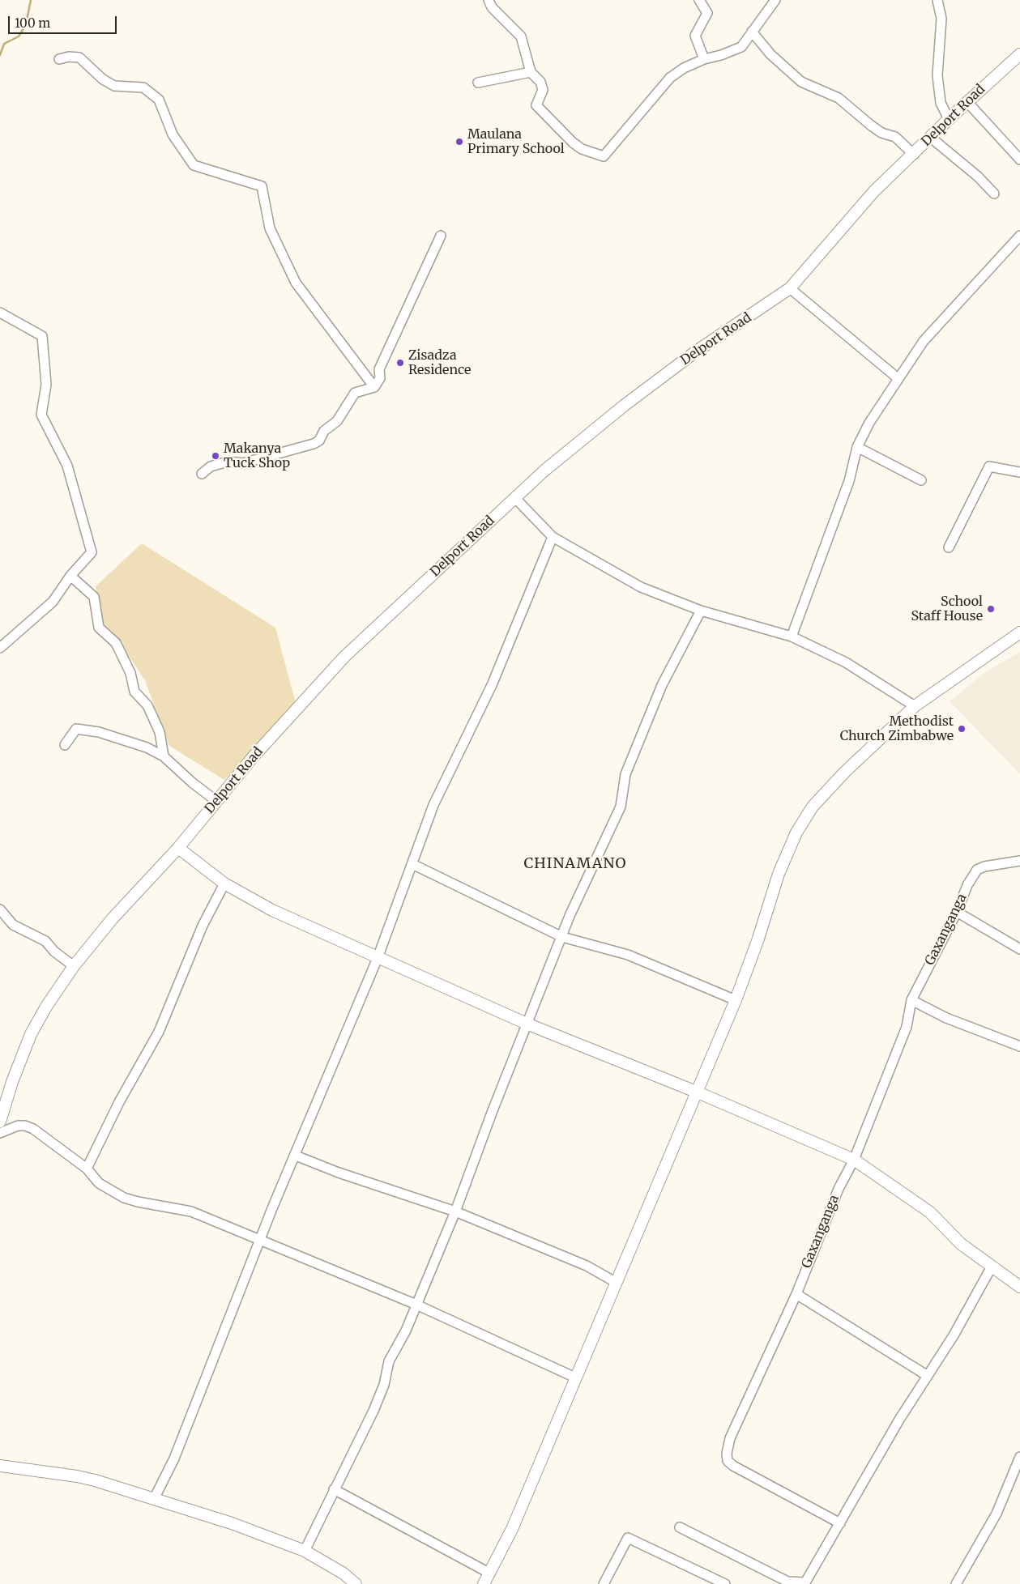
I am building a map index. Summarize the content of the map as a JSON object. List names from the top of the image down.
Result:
{
  "streets": {
    "street": ["Delport Road", "Gaxanganga"]
  },
  "districts": ["CHINAMANO"],
  "places": [
    "Maulana Primary School",
    "Zisadza Residence",
    "Makanya Tuck Shop",
    "School Staff House",
    "Methodist Church Zimbabwe"
  ],
  "scale_bar": "100 m"
}
